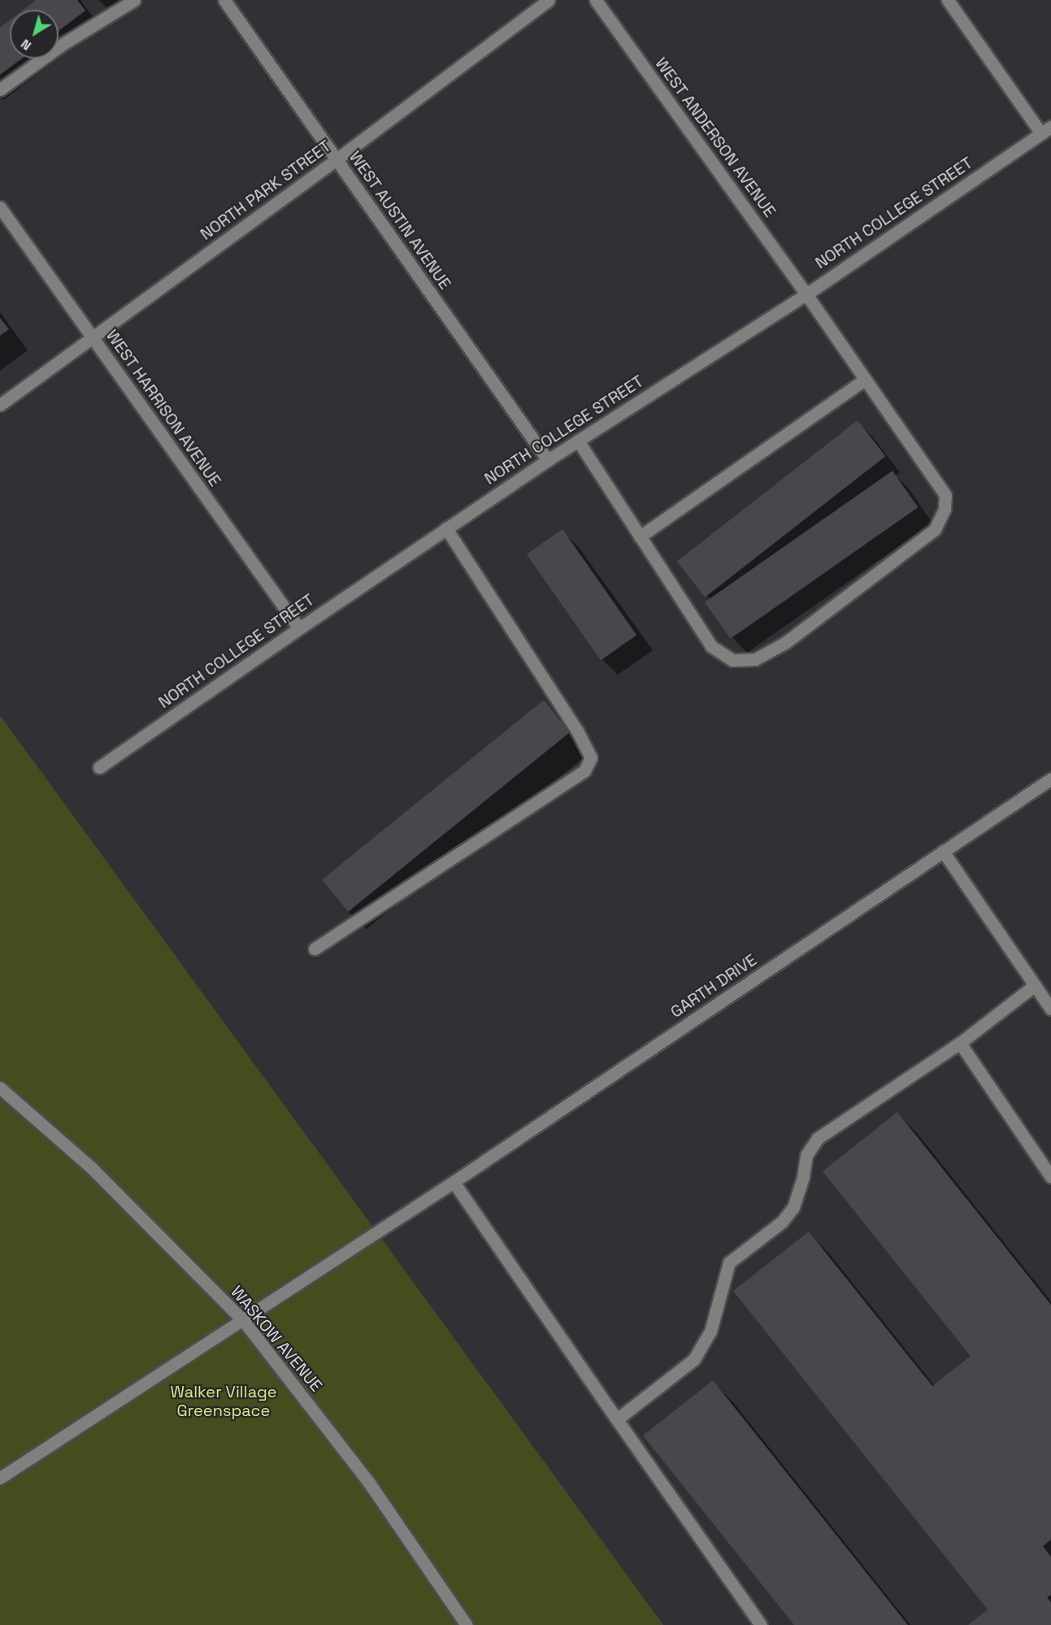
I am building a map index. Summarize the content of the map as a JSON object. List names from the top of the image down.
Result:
{
  "streets": {
    "street": [
      "WEST ANDERSON AVENUE",
      "NORTH PARK STREET",
      "NORTH COLLEGE STREET",
      "WEST AUSTIN AVENUE",
      "WEST HARRISON AVENUE",
      "GARTH DRIVE",
      "WASKOW AVENUE"
    ]
  },
  "crossings": [
    ["WEST ANDERSON AVENUE", "NORTH COLLEGE STREET"],
    ["NORTH PARK STREET", "WEST AUSTIN AVENUE"],
    ["NORTH PARK STREET", "WEST HARRISON AVENUE"],
    ["NORTH COLLEGE STREET", "WEST AUSTIN AVENUE"],
    ["NORTH COLLEGE STREET", "WEST HARRISON AVENUE"],
    ["GARTH DRIVE", "WASKOW AVENUE"]
  ],
  "parks": ["Walker Village Greenspace"],
  "north": "bottom left"
}
